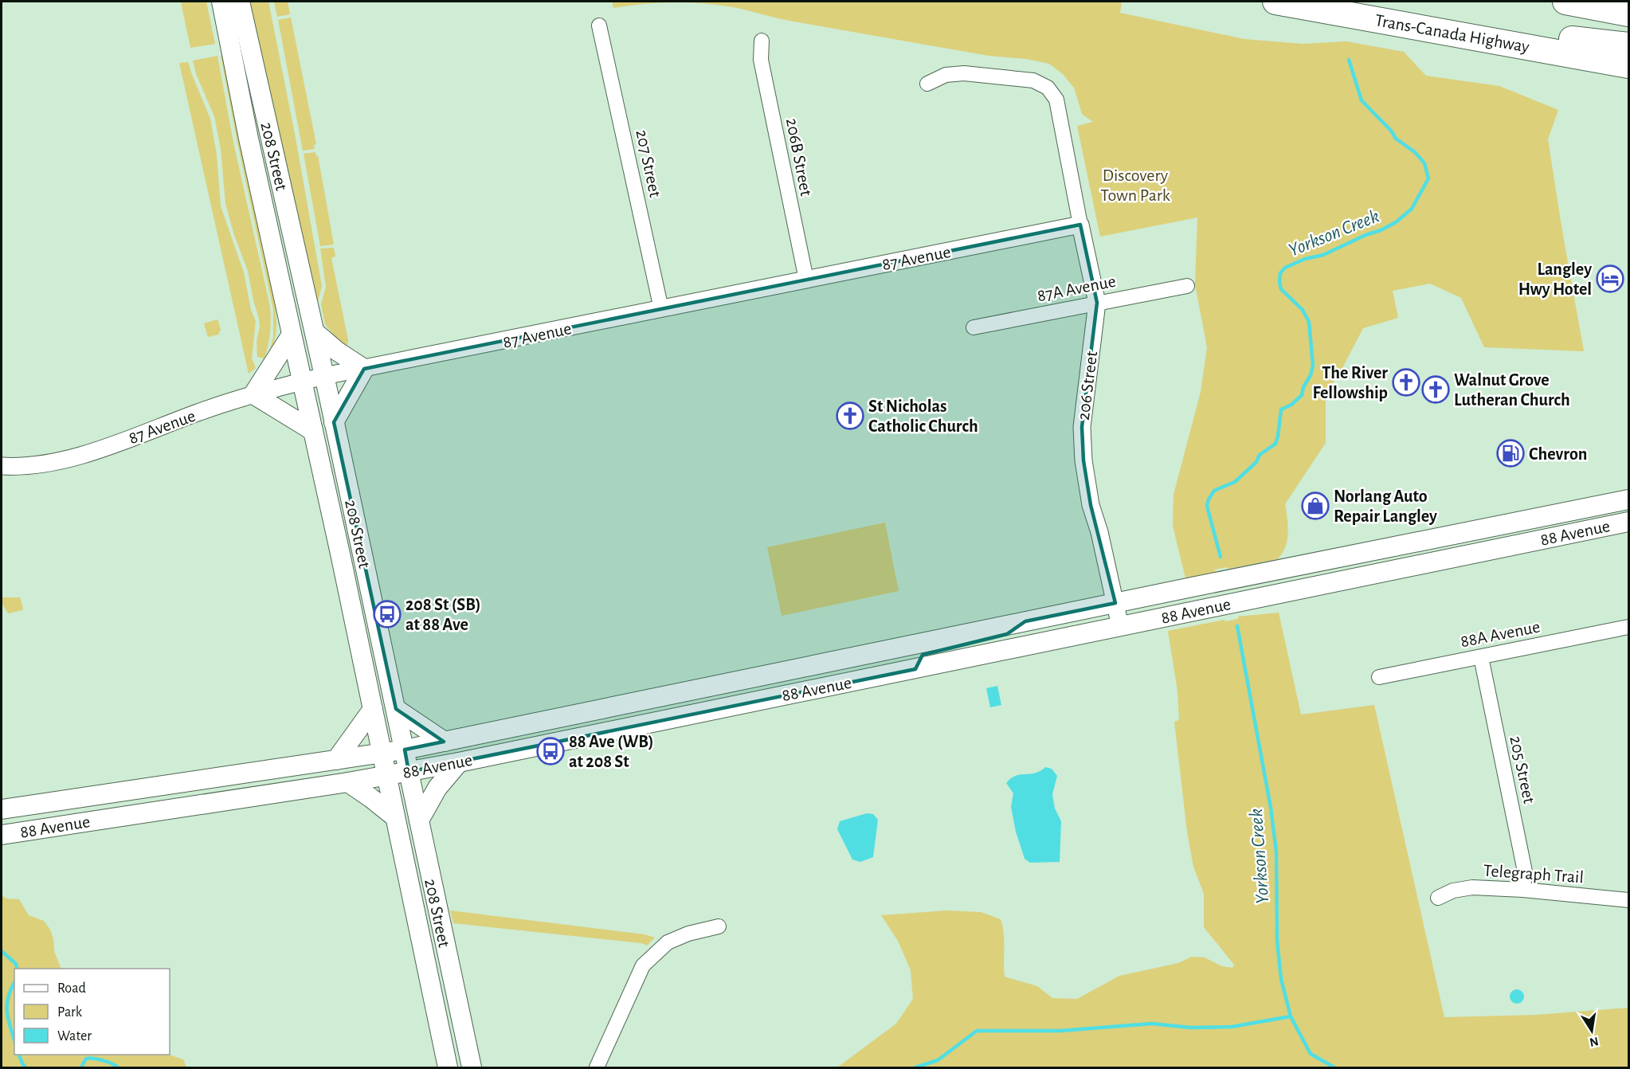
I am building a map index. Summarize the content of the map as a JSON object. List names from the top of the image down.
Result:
{
  "streets": {
    "highway": ["Trans-Canada Highway"],
    "main road": ["208 Street", "88 Avenue"],
    "street": [
      "206B Street",
      "207 Street",
      "87 Avenue",
      "87A Avenue",
      "206 Street",
      "88A Avenue",
      "205 Street",
      "Telegraph Trail"
    ]
  },
  "crossings": [
    ["208 Street", "87 Avenue"],
    ["208 Street", "88 Avenue"],
    ["206B Street", "87 Avenue"],
    ["207 Street", "87 Avenue"],
    ["87 Avenue", "206 Street"],
    ["87A Avenue", "206 Street"],
    ["206 Street", "88 Avenue"],
    ["88A Avenue", "205 Street"],
    ["205 Street", "Telegraph Trail"]
  ],
  "water": ["Yorkson Creek"],
  "parks": ["Discovery Town Park"],
  "places": {
    "hotel": ["Langley Hwy Hotel"],
    "church": ["The River Fellowship", "Walnut Grove Lutheran Church", "St Nicholas Catholic Church"],
    "fuel station": ["Chevron"],
    "shop": ["Norlang Auto Repair Langley"],
    "bus stop": ["208 St (SB) at 88 Ave", "88 Ave (WB) at 208 St"]
  },
  "legend": ["Road", "Park", "Water"],
  "north": "bottom"
}
